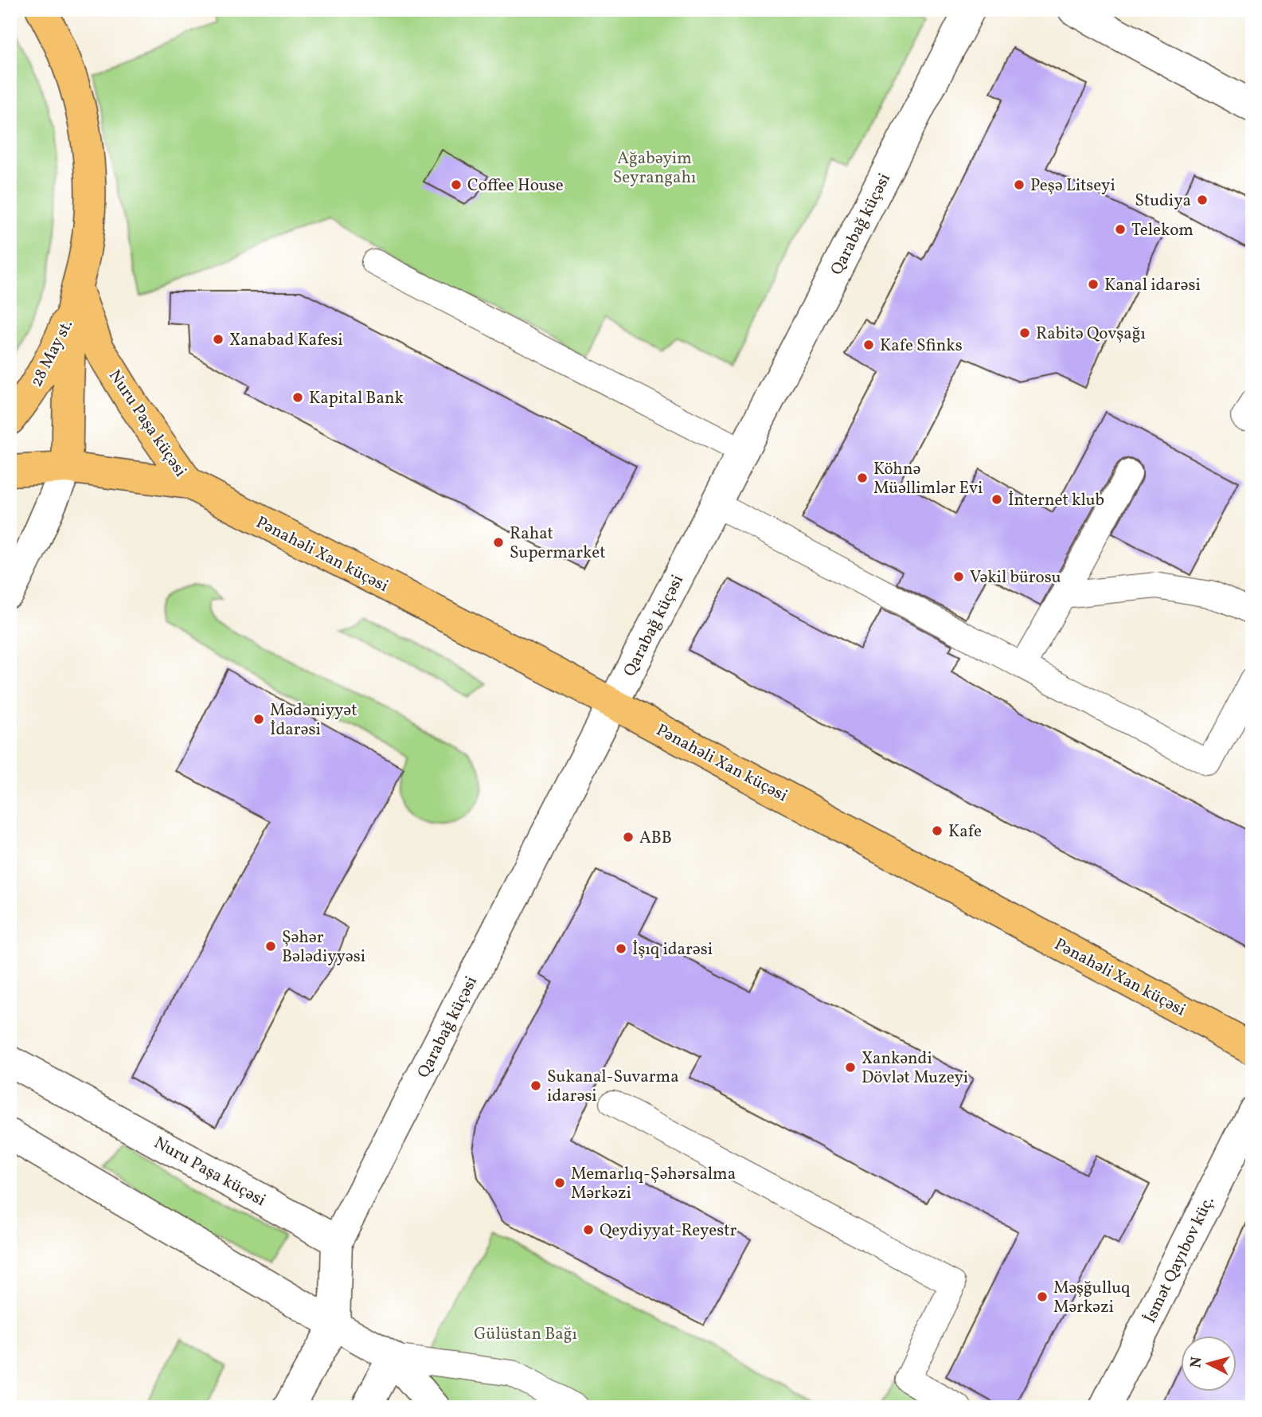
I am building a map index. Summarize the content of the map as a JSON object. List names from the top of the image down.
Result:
{
  "streets": {
    "main road": ["28 May st.", "Nuru Paşa küçəsi", "Pənahəli Xan küçəsi"],
    "street": ["Qarabağ küçəsi", "İsmət Qayıbov küç."]
  },
  "crossings": [
    ["Qarabağ küçəsi", "Nuru Paşa küçəsi"],
    ["Qarabağ küçəsi", "Pənahəli Xan küçəsi"],
    ["28 May st.", "Nuru Paşa küçəsi"],
    ["Nuru Paşa küçəsi", "Pənahəli Xan küçəsi"]
  ],
  "parks": ["Ağabəyim Seyrangahı", "Gülüstan Bağı"],
  "places": [
    "Coffee House",
    "Peşə Litseyi",
    "Studiya",
    "Telekom",
    "Kanal idarəsi",
    "Rabitə Qovşağı",
    "Xanabad Kafesi",
    "Kafe Sfinks",
    "Kapital Bank",
    "Köhnə Müəllimlər Evi",
    "İnternet klub",
    "Rahat Supermarket",
    "Vəkil bürosu",
    "Mədəniyyət İdarəsi",
    "Kafe",
    "ABB",
    "Şəhər Bələdiyyəsi",
    "İşıq idarəsi",
    "Xankəndi Dövlət Muzeyi",
    "Sukanal-Suvarma idarəsi",
    "Memarlıq-Şəhərsalma Mərkəzi",
    "Qeydiyyat-Reyestr",
    "Məşğulluq Mərkəzi"
  ],
  "north": "left"
}
